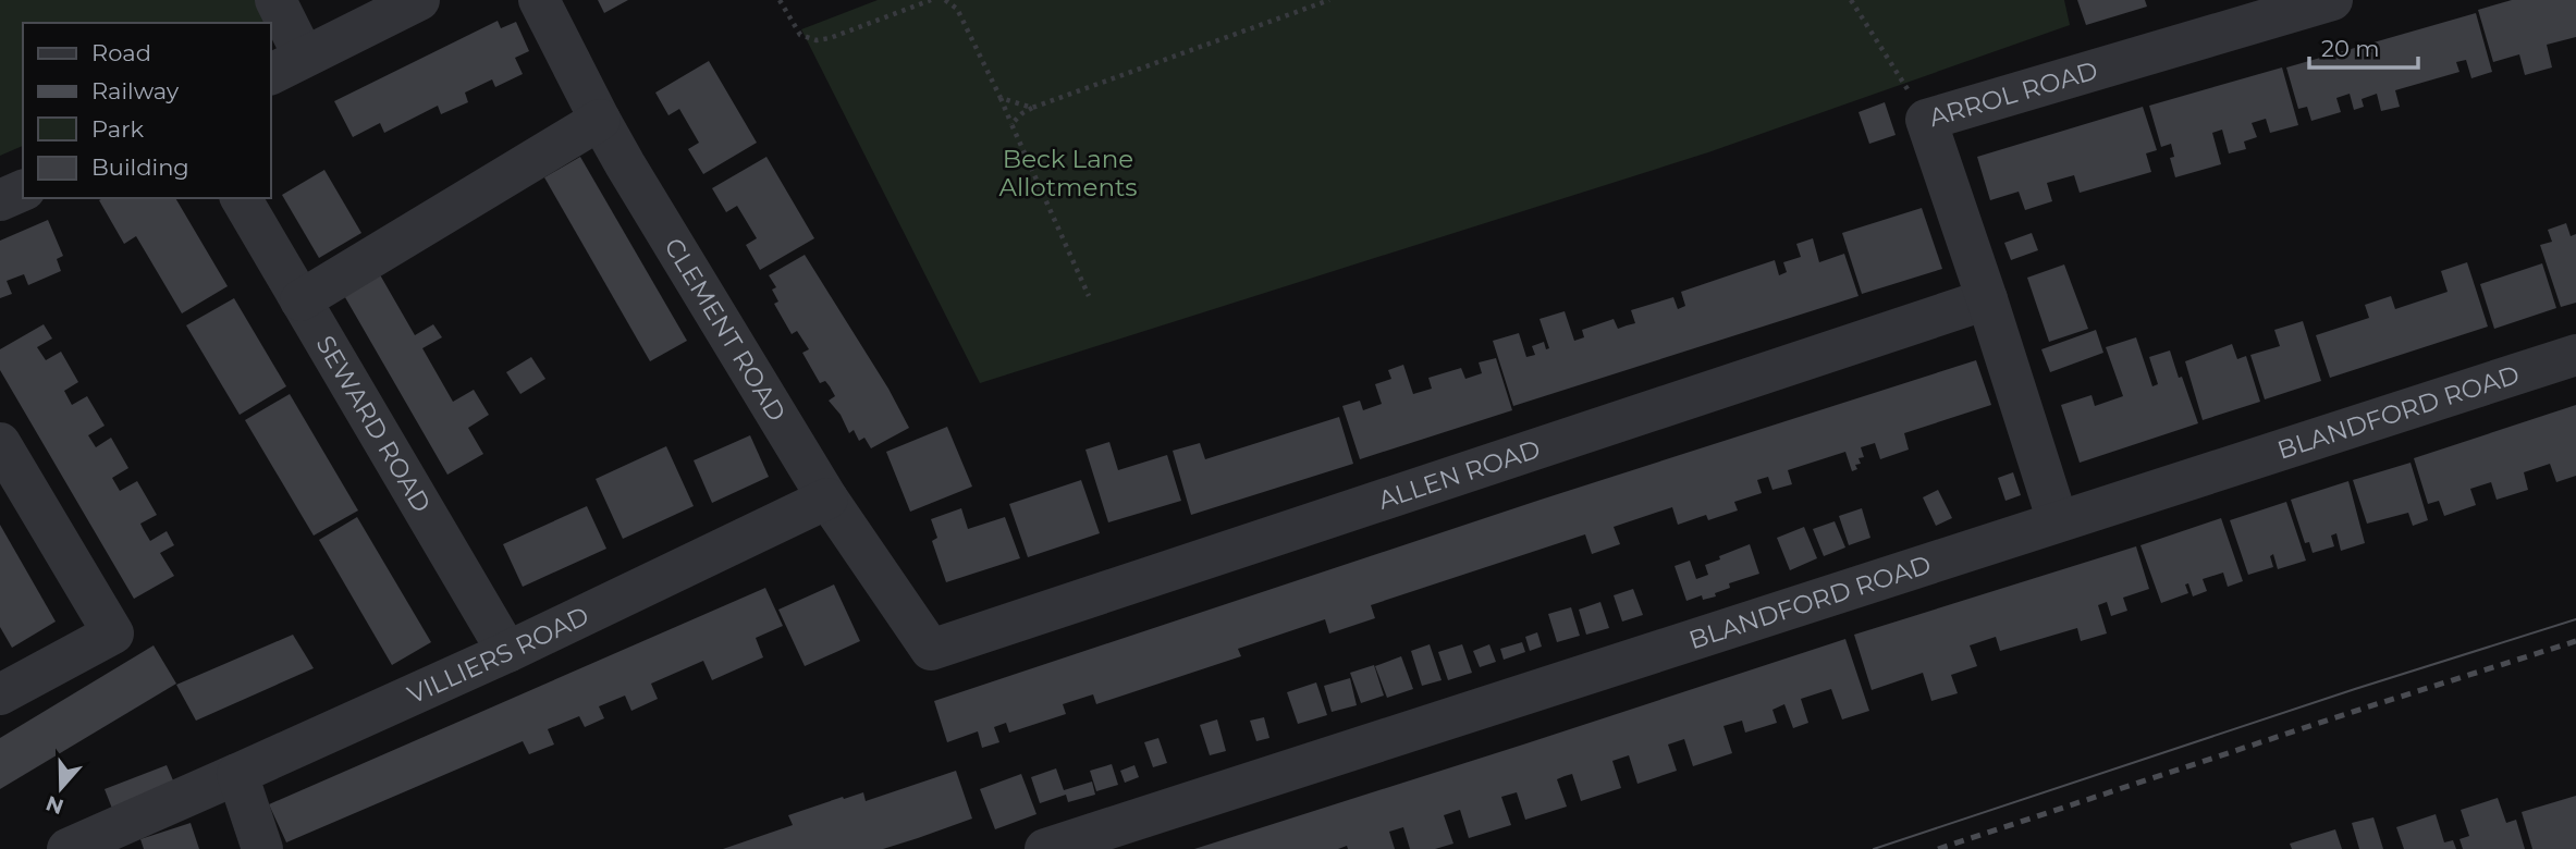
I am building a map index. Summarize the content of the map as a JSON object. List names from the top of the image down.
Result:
{
  "streets": {
    "street": [
      "ARROL ROAD",
      "CLEMENT ROAD",
      "BLANDFORD ROAD",
      "SEWARD ROAD",
      "ALLEN ROAD",
      "VILLIERS ROAD"
    ]
  },
  "crossings": [
    ["ARROL ROAD", "BLANDFORD ROAD"],
    ["ARROL ROAD", "ALLEN ROAD"],
    ["CLEMENT ROAD", "ALLEN ROAD"],
    ["CLEMENT ROAD", "VILLIERS ROAD"],
    ["SEWARD ROAD", "VILLIERS ROAD"]
  ],
  "parks": ["Beck Lane Allotments"],
  "legend": [
    "Road",
    "Railway",
    "Park",
    "Building"
  ],
  "scale_bar": "20 m",
  "north": "bottom"
}
